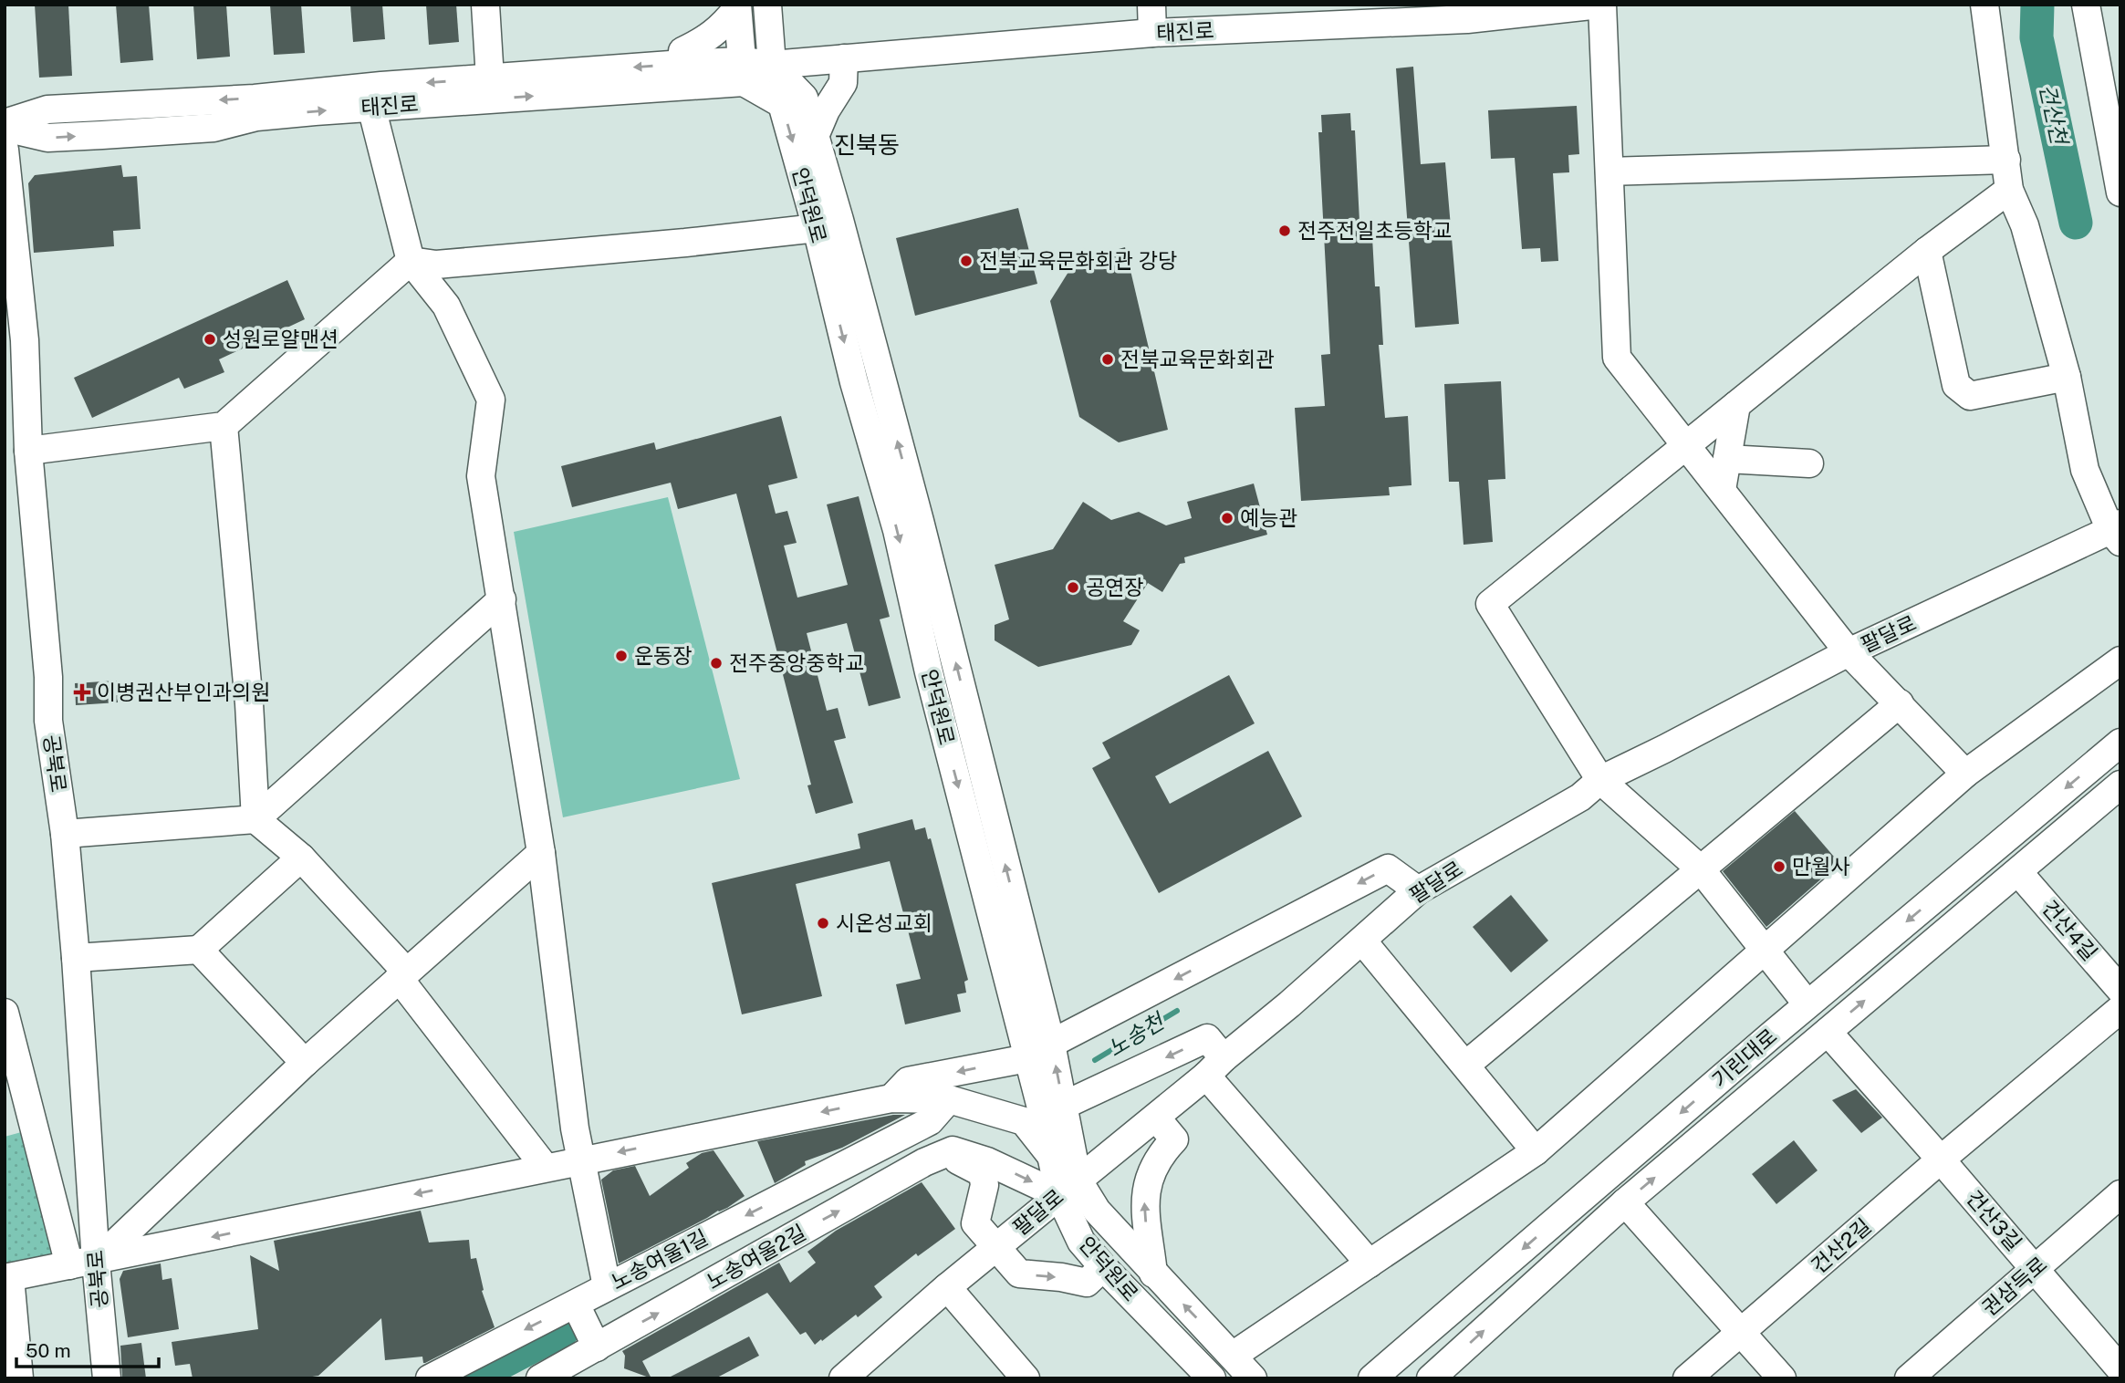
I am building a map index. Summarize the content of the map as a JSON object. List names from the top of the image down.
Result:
{
  "streets": {
    "street": [
      "태진로",
      "안덕원로",
      "팔달로",
      "공북로",
      "건산4길",
      "기린대로",
      "건산3길",
      "건산2길",
      "노송여울2길",
      "노송여울1길",
      "권삼득로"
    ]
  },
  "crossings": [
    ["태진로", "안덕원로"],
    ["안덕원로", "팔달로"],
    ["건산4길", "기린대로"],
    ["기린대로", "건산3길"],
    ["건산3길", "건산2길"],
    ["건산3길", "권삼득로"]
  ],
  "districts": ["진북동"],
  "water": ["건산천", "노송천"],
  "places": {
    "other": [
      "전주전일초등학교",
      "전북교육문화회관 강당",
      "성원로얄맨션",
      "전북교육문화회관",
      "예능관",
      "공연장",
      "운동장",
      "전주중앙중학교",
      "만월사",
      "시온성교회"
    ],
    "health": ["이병권산부인과의원"]
  },
  "scale_bar": "50 m"
}
